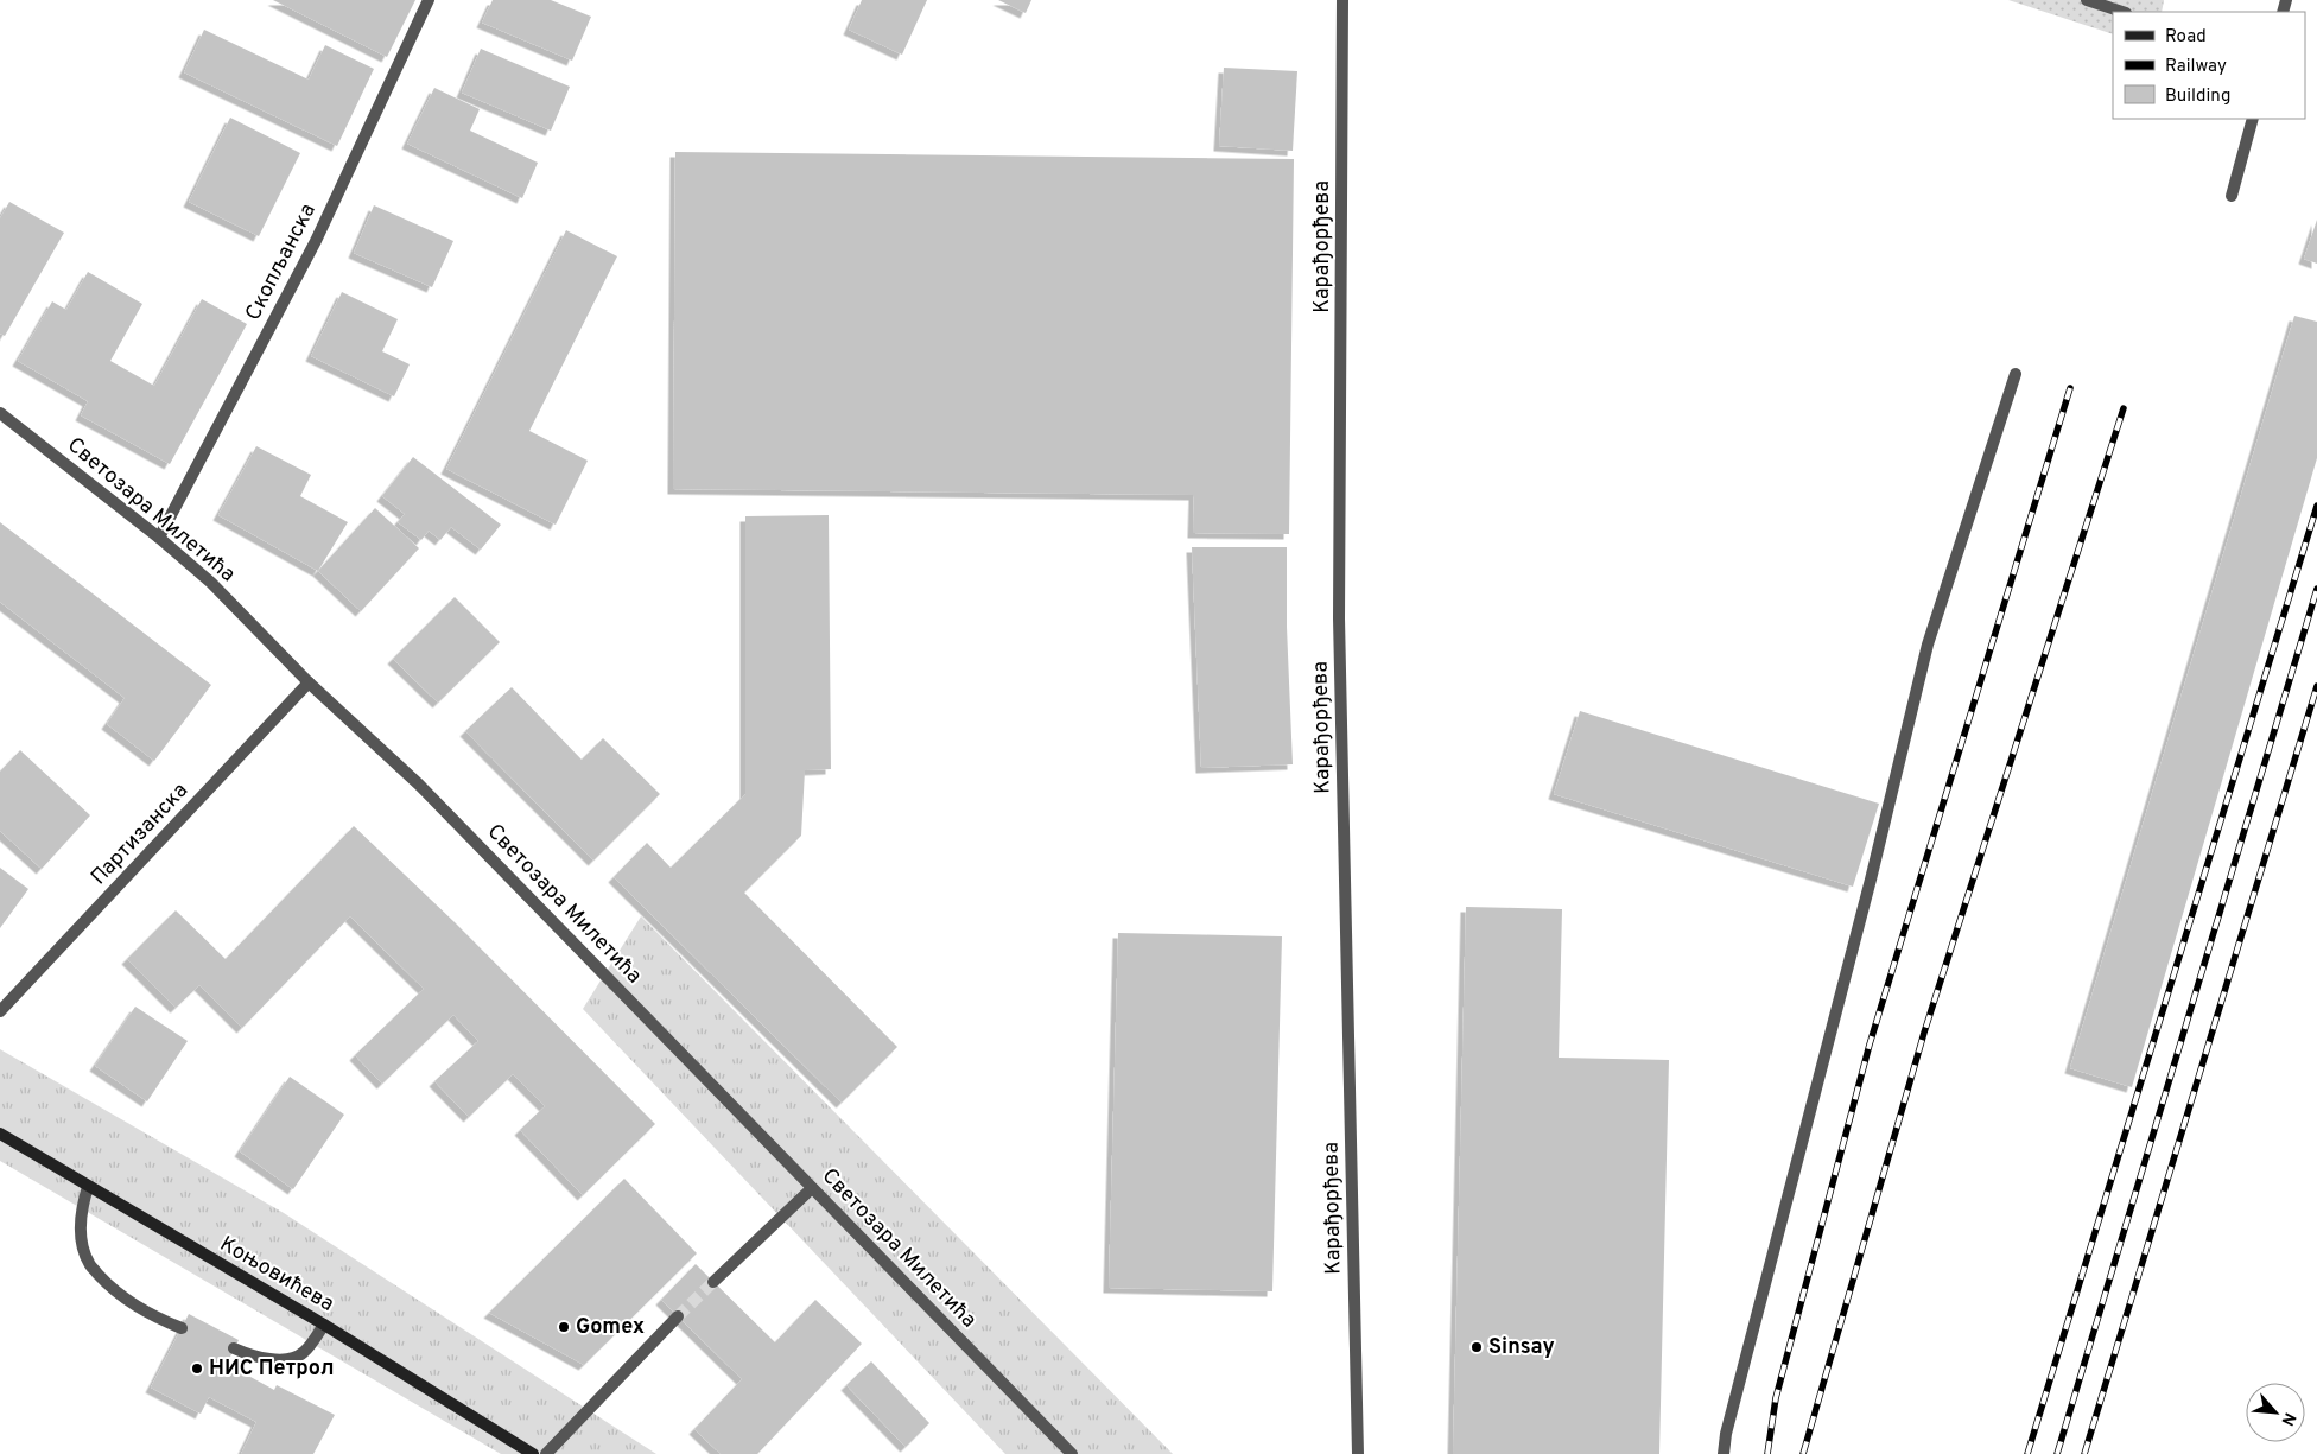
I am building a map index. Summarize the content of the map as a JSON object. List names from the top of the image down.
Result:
{
  "streets": {
    "main road": ["Коњовићева"],
    "street": [
      "Карађорђева",
      "Скопљанска",
      "Светозара Милетића",
      "Партизанска"
    ]
  },
  "crossings": [
    ["Скопљанска", "Светозара Милетића"],
    ["Светозара Милетића", "Партизанска"]
  ],
  "places": ["Gomex", "Sinsay", "НИС Петрол"],
  "legend": ["Road", "Railway", "Building"],
  "north": "bottom right"
}
